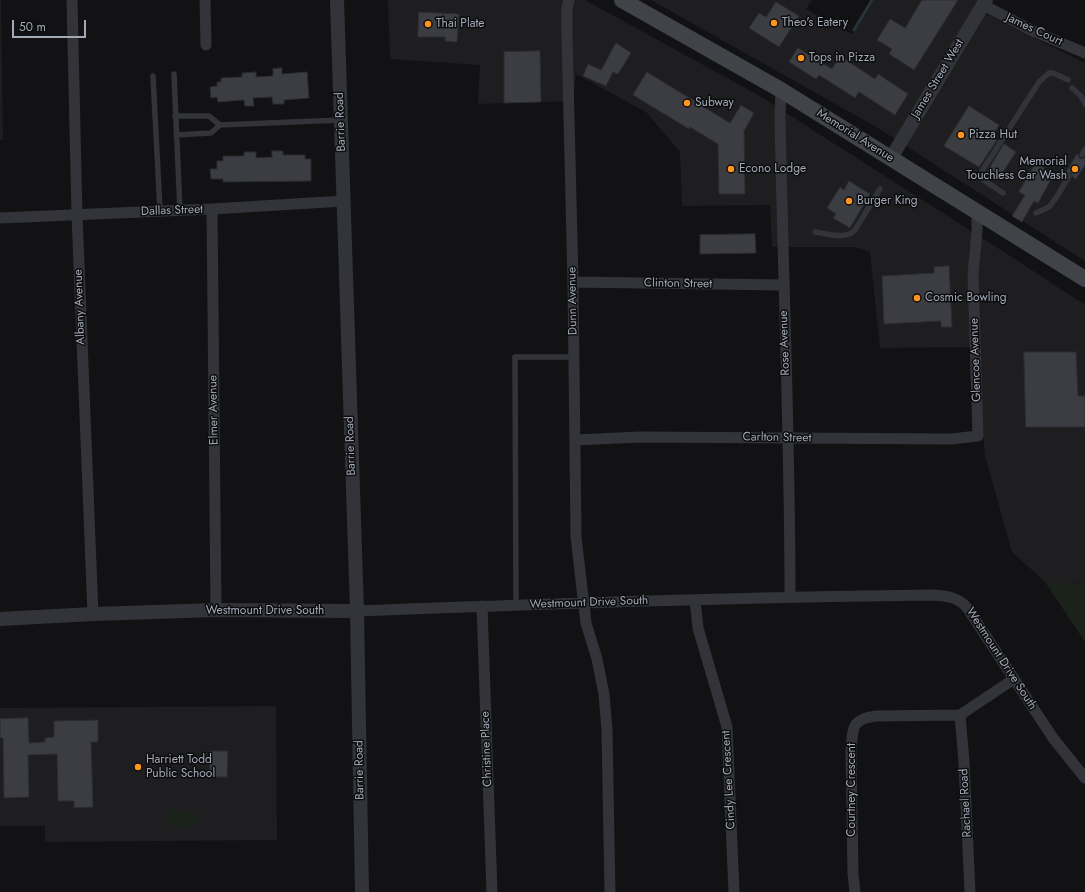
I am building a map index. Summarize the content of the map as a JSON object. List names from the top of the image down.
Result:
{
  "streets": {
    "main road": ["Memorial Avenue"],
    "street": [
      "James Court",
      "James Street West",
      "Barrie Road",
      "Dallas Street",
      "Clinton Street",
      "Dunn Avenue",
      "Albany Avenue",
      "Rose Avenue",
      "Glencoe Avenue",
      "Elmer Avenue",
      "Carlton Street",
      "Westmount Drive South",
      "Christine Place",
      "Cindy Lee Crescent",
      "Courtney Crescent",
      "Rachael Road"
    ]
  },
  "crossings": [
    ["James Court", "James Street West"],
    ["James Street West", "Memorial Avenue"],
    ["Barrie Road", "Dallas Street"],
    ["Barrie Road", "Westmount Drive South"],
    ["Memorial Avenue", "Rose Avenue"],
    ["Memorial Avenue", "Glencoe Avenue"],
    ["Dallas Street", "Albany Avenue"],
    ["Dallas Street", "Elmer Avenue"],
    ["Clinton Street", "Dunn Avenue"],
    ["Clinton Street", "Rose Avenue"],
    ["Dunn Avenue", "Carlton Street"],
    ["Dunn Avenue", "Westmount Drive South"],
    ["Albany Avenue", "Westmount Drive South"],
    ["Rose Avenue", "Carlton Street"],
    ["Rose Avenue", "Westmount Drive South"],
    ["Glencoe Avenue", "Carlton Street"],
    ["Elmer Avenue", "Westmount Drive South"],
    ["Westmount Drive South", "Christine Place"],
    ["Westmount Drive South", "Cindy Lee Crescent"],
    ["Courtney Crescent", "Rachael Road"]
  ],
  "places": [
    "Theo's Eatery",
    "Thai Plate",
    "Tops in Pizza",
    "Subway",
    "Pizza Hut",
    "Econo Lodge",
    "Memorial Touchless Car Wash",
    "Burger King",
    "Cosmic Bowling",
    "Harriett Todd Public School"
  ],
  "scale_bar": "50 m"
}
